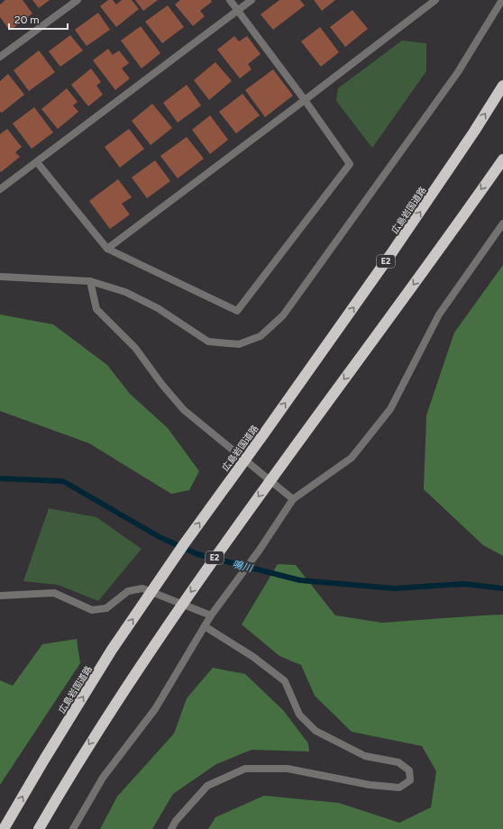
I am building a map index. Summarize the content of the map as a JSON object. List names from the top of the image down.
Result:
{
  "streets": {
    "highway": ["広島岩国道路", "E2"]
  },
  "water": ["鳴川"],
  "scale_bar": "20 m"
}
